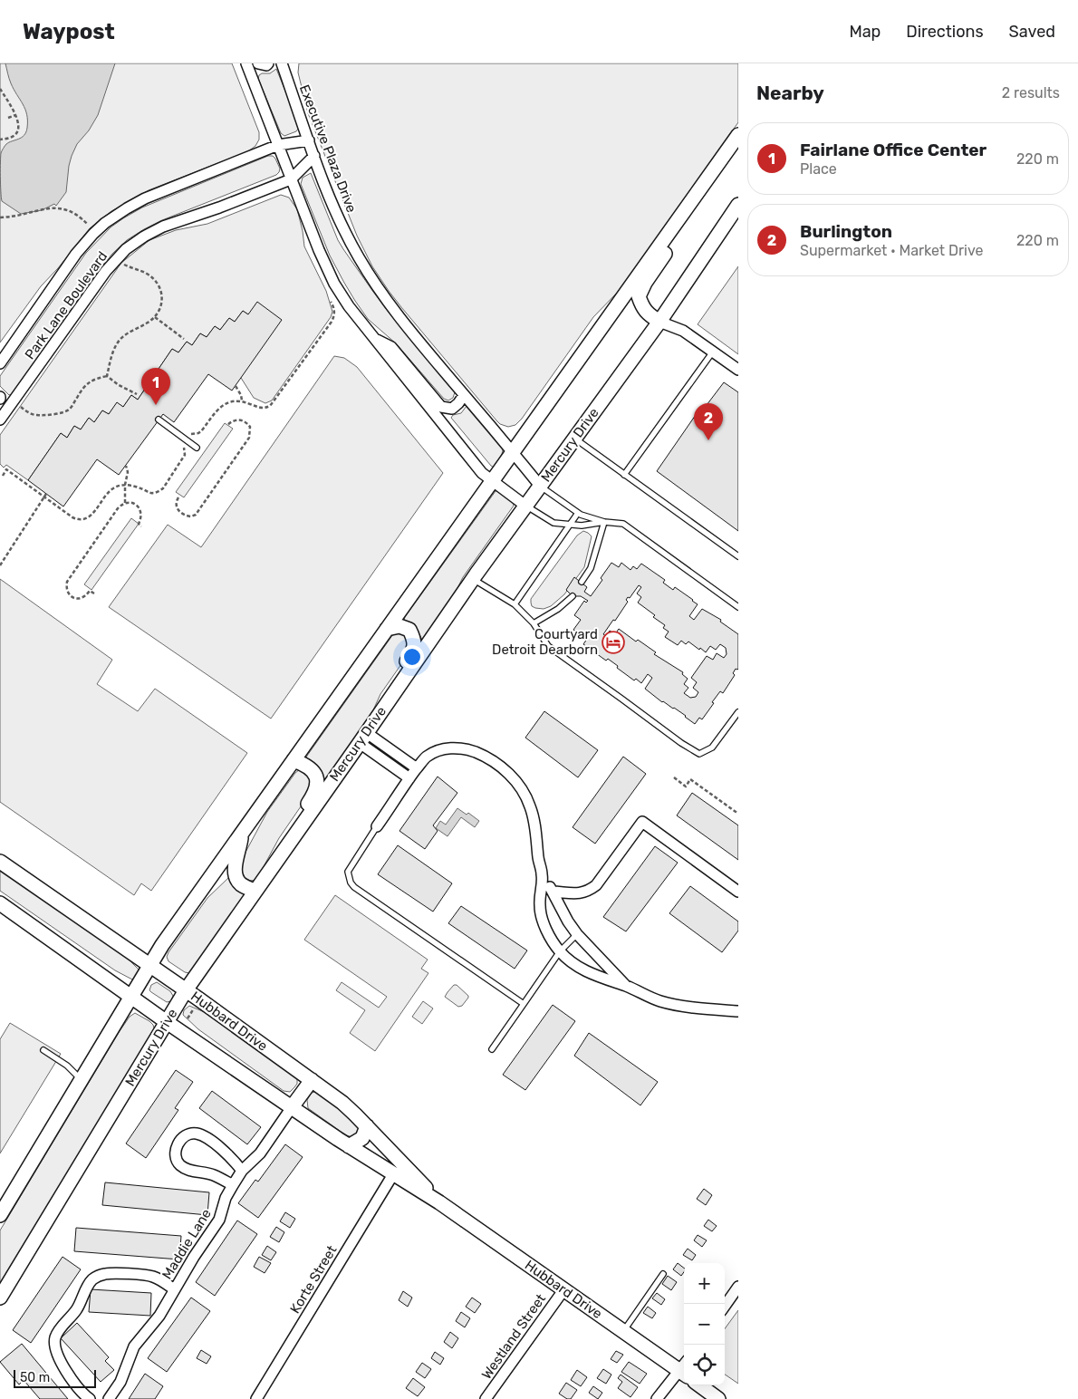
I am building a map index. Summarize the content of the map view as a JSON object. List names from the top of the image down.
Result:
{
  "streets": {
    "street": [
      "Executive Plaza Drive",
      "Park Lane Boulevard",
      "Mercury Drive",
      "Hubbard Drive",
      "Maddie Lane",
      "Korte Street",
      "Westland Street"
    ]
  },
  "crossings": [
    ["Executive Plaza Drive", "Park Lane Boulevard"],
    ["Executive Plaza Drive", "Mercury Drive"],
    ["Mercury Drive", "Hubbard Drive"],
    ["Hubbard Drive", "Maddie Lane"],
    ["Hubbard Drive", "Korte Street"],
    ["Hubbard Drive", "Westland Street"]
  ],
  "places": {
    "hotel": ["Courtyard Detroit Dearborn"]
  },
  "scale_bar": "50 m",
  "page": {
    "header": "Waypost",
    "nav": ["Map", "Directions", "Saved"],
    "heading": ["Nearby", "2 results"],
    "list": [
      {
        "mark": "1",
        "name": "Fairlane Office Center",
        "note": "Place",
        "value": "220 m"
      },
      {
        "mark": "2",
        "name": "Burlington",
        "note": "Supermarket · Market Drive",
        "value": "220 m"
      }
    ],
    "pins": ["1", "2"],
    "map_buttons": ["+", "−"],
    "scale": "50 m"
  }
}
